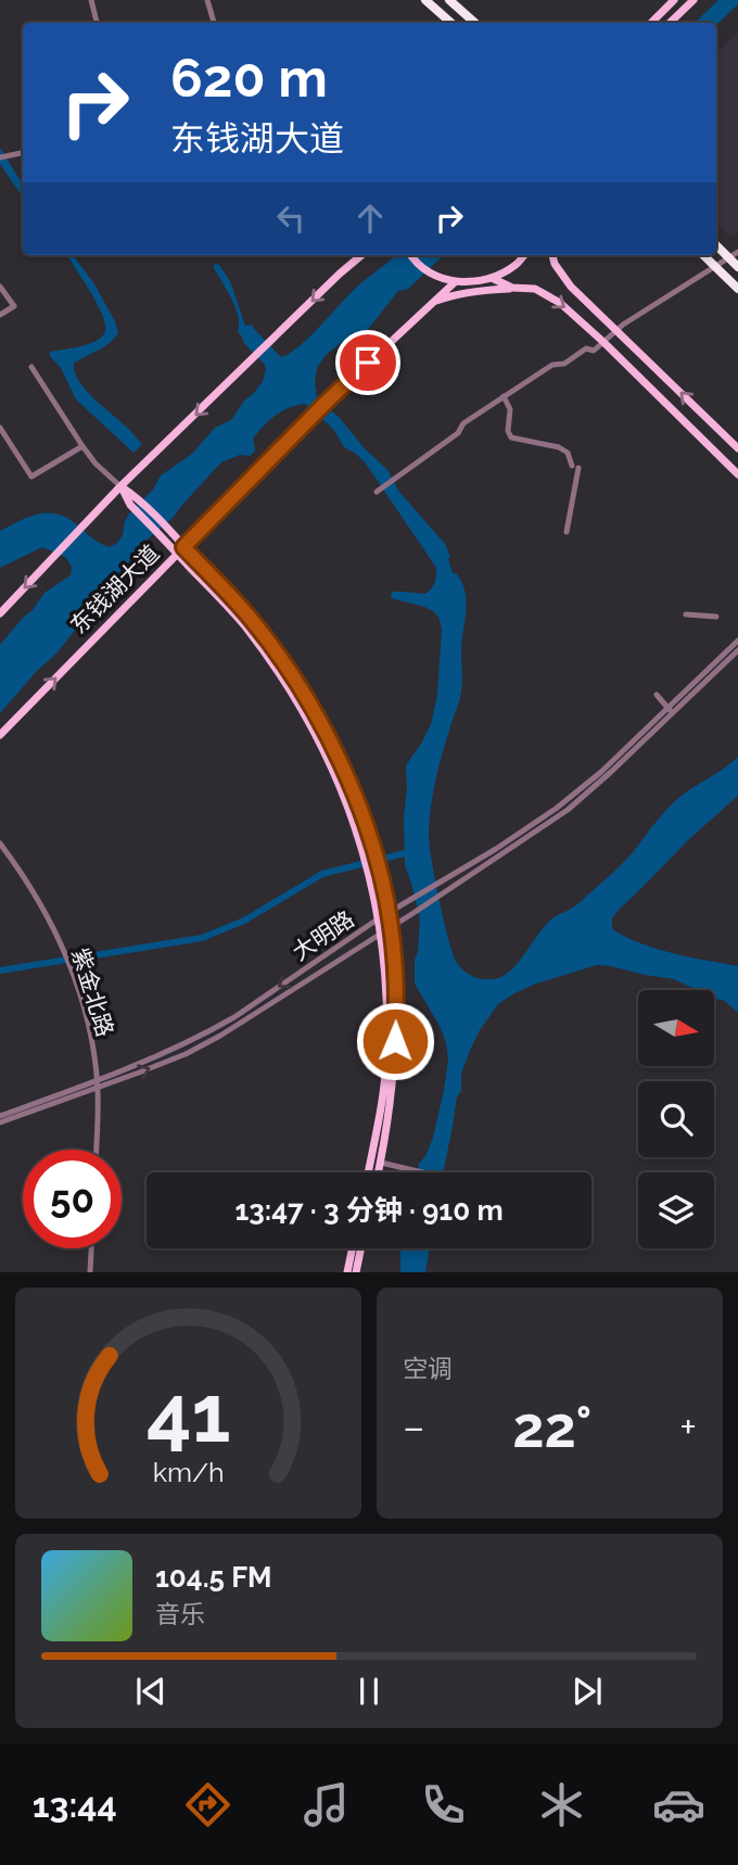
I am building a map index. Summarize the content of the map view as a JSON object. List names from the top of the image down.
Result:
{
  "streets": {
    "main road": ["东钱湖大道"],
    "street": ["大明路", "紫金北路"]
  },
  "crossings": [
    ["大明路", "紫金北路"]
  ],
  "one_way": ["东钱湖大道"],
  "north": "right",
  "page": {
    "turn": ["620 m", "东钱湖大道"],
    "limit": "50",
    "trip": "13:47 · 3 分钟 · 910 m",
    "tile": "空调",
    "heat": ["−", "22°", "+"],
    "song": ["104.5 FM", "音乐"],
    "tabs": "13:44",
    "gauge": ["41", "km/h"]
  }
}
